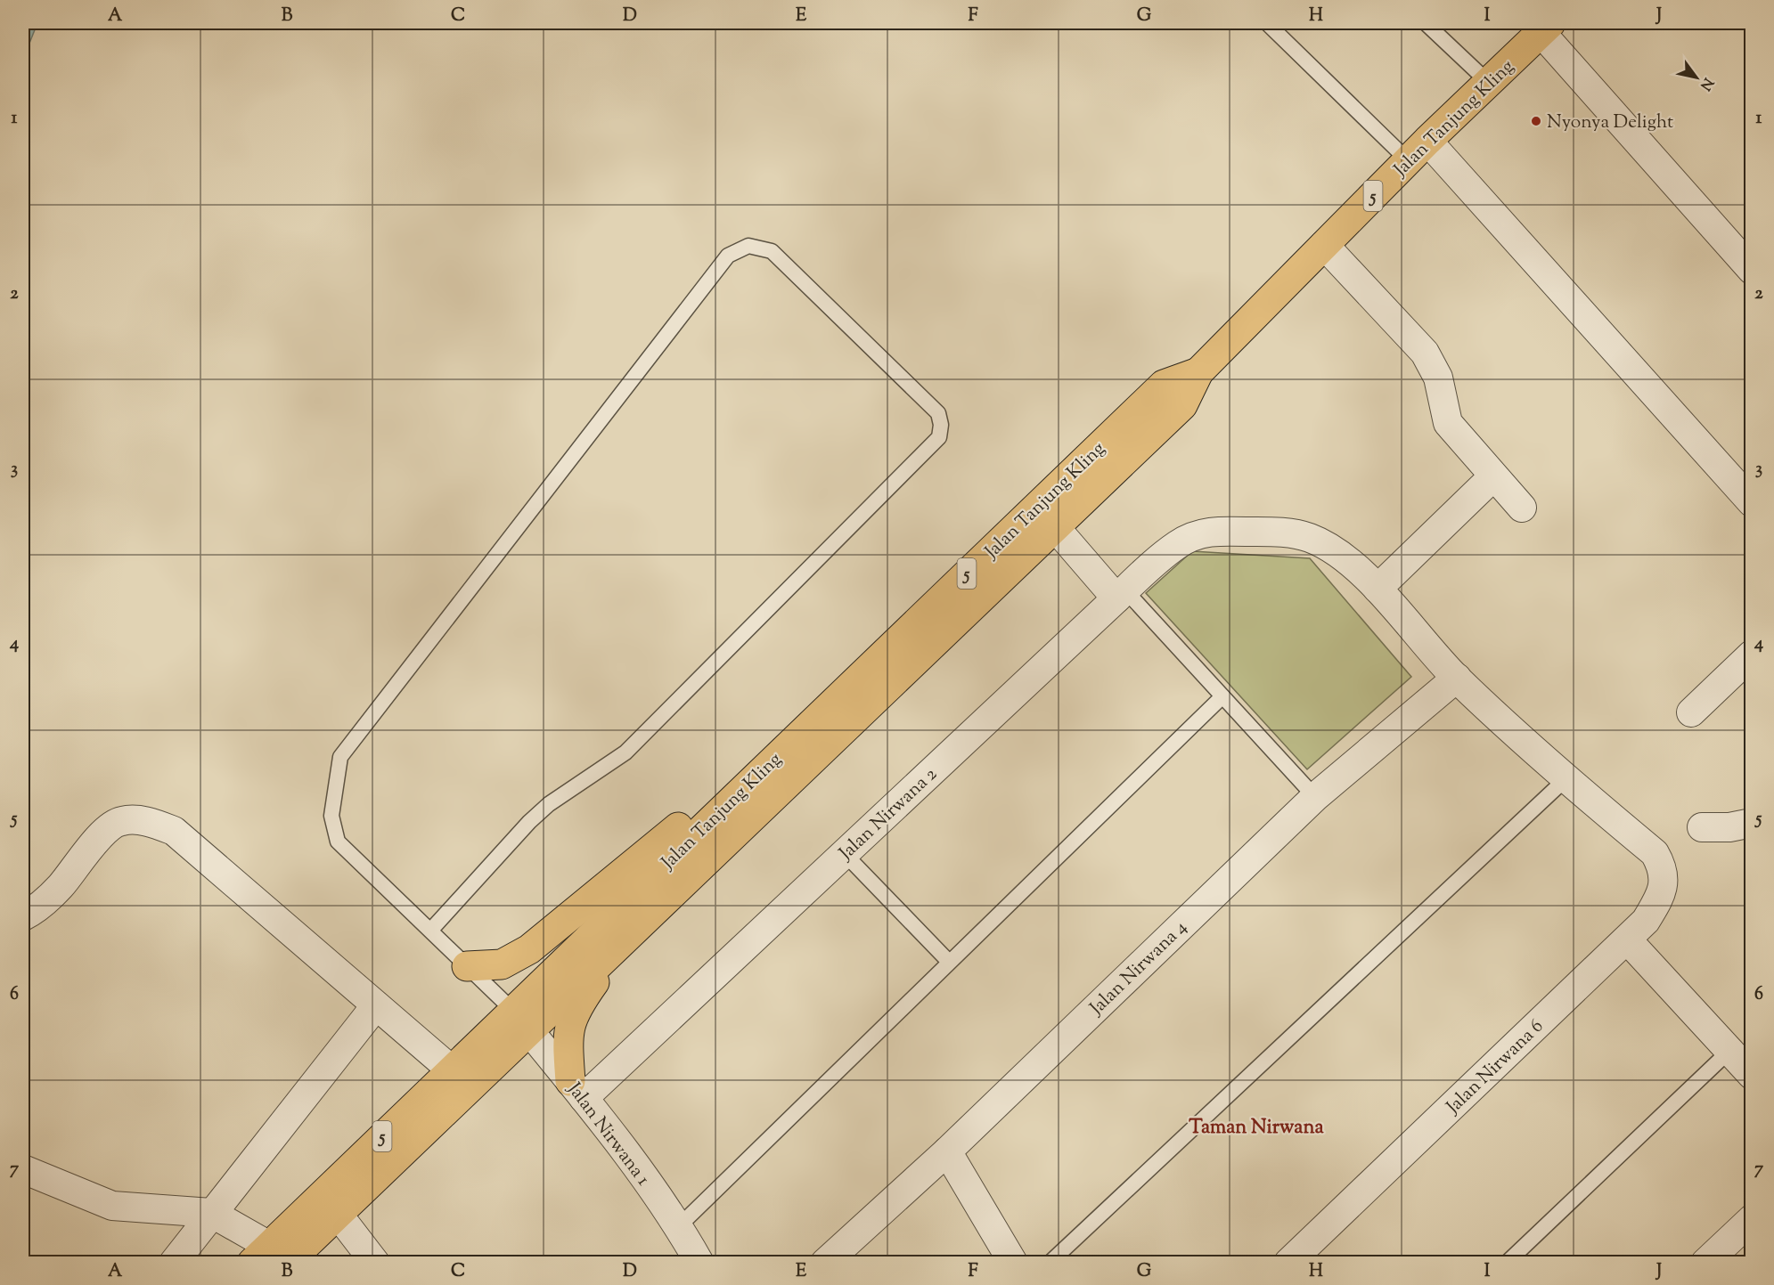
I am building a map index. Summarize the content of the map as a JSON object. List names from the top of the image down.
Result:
{
  "streets": {
    "highway": ["Jalan Tanjung Kling", "5"],
    "street": [
      "Jalan Nirwana 2",
      "Jalan Nirwana 4",
      "Jalan Nirwana 6",
      "Jalan Nirwana 1"
    ]
  },
  "crossings": [
    ["Jalan Tanjung Kling", "Jalan Nirwana 1"],
    ["Jalan Nirwana 2", "Jalan Nirwana 1"]
  ],
  "districts": ["Taman Nirwana"],
  "places": ["Nyonya Delight"],
  "north": "bottom right",
  "grid": {
    "columns": [
      "A",
      "B",
      "C",
      "D",
      "E",
      "F",
      "G",
      "H",
      "I",
      "J"
    ],
    "rows": [
      "1",
      "2",
      "3",
      "4",
      "5",
      "6",
      "7"
    ]
  }
}
